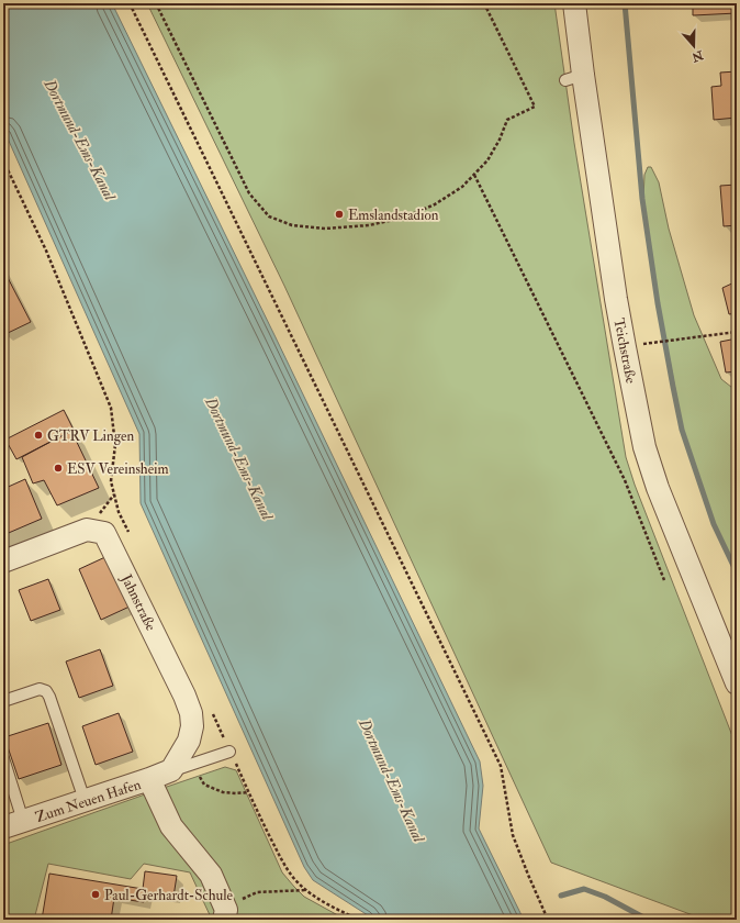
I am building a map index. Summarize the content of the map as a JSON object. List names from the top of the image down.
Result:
{
  "streets": {
    "street": ["Teichstraße", "Jahnstraße", "Zum Neuen Hafen"]
  },
  "crossings": [
    ["Jahnstraße", "Zum Neuen Hafen"]
  ],
  "water": ["Dortmund-Ems-Kanal"],
  "places": [
    "Emslandstadion",
    "GTRV Lingen",
    "ESV Vereinsheim",
    "Paul-Gerhardt-Schule"
  ],
  "north": "bottom"
}
